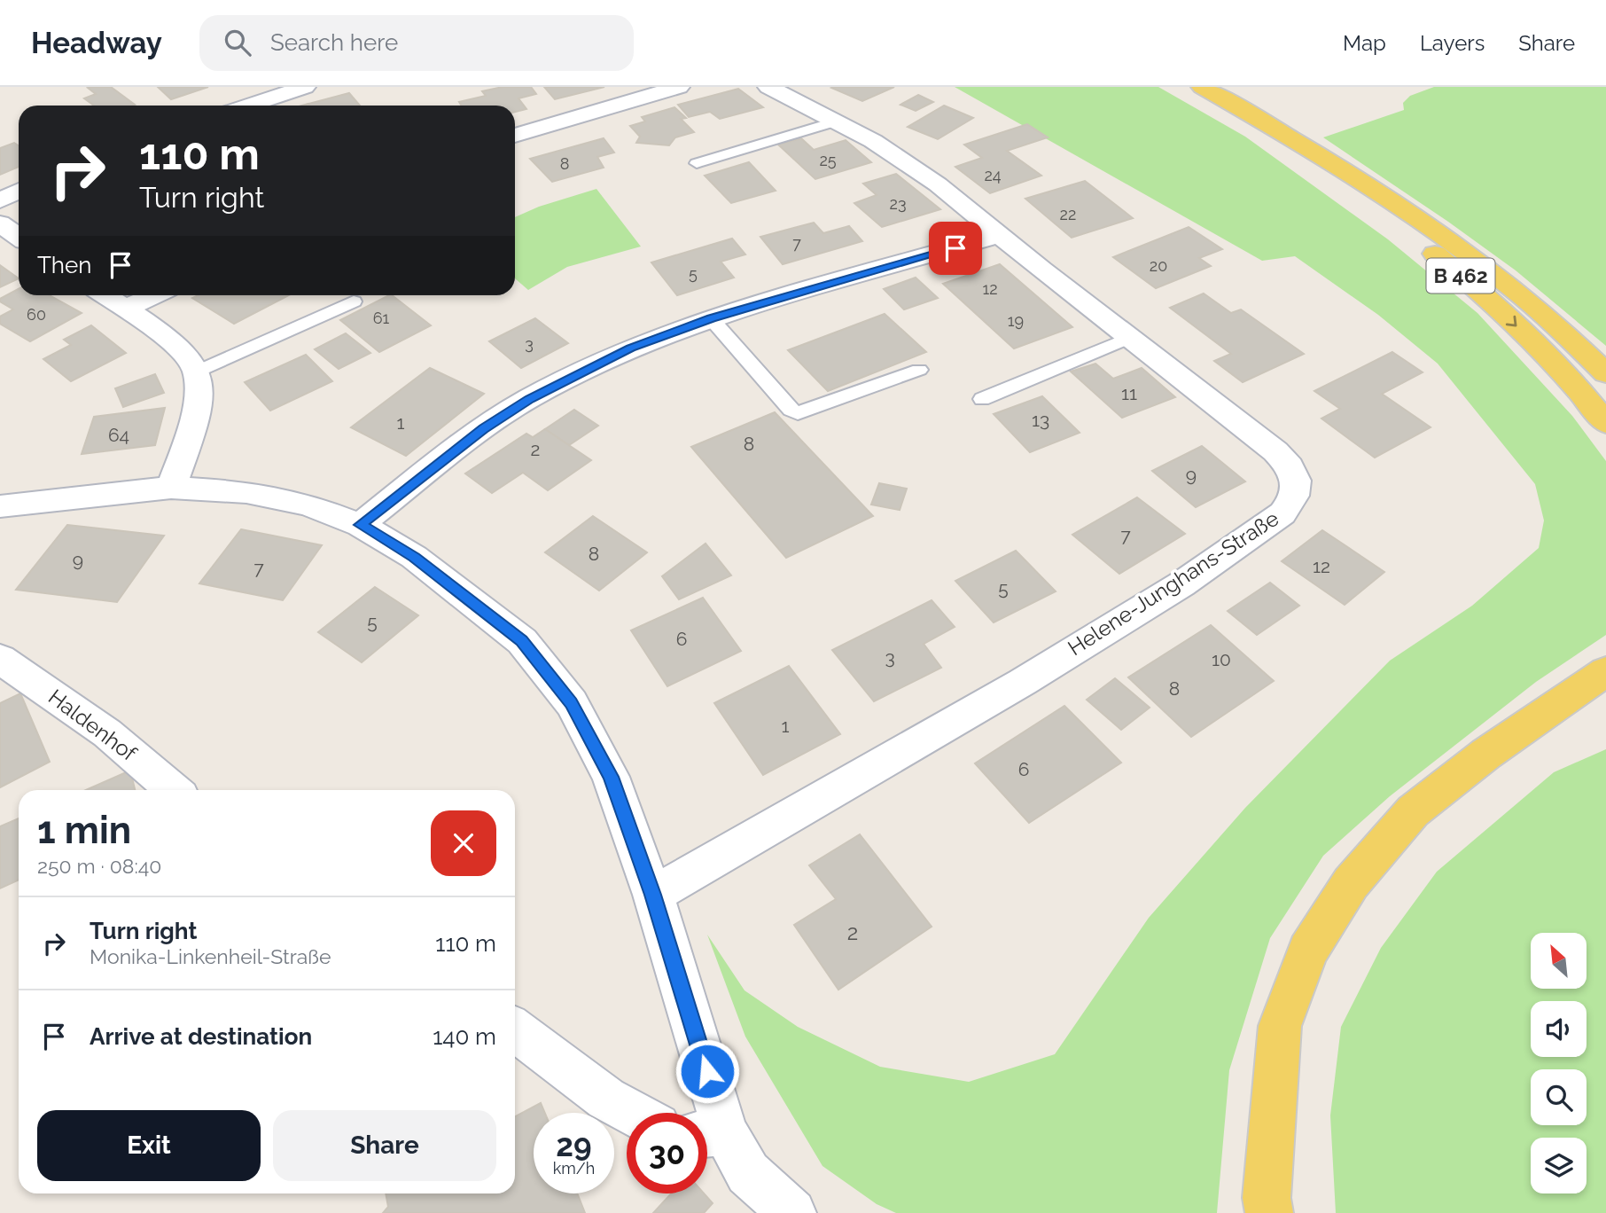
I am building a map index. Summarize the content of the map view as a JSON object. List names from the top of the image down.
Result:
{
  "streets": {
    "main road": ["B 462"],
    "street": ["Helene-Junghans-Straße", "Haldenhof"]
  },
  "house_numbers": [
    "25",
    "8",
    "24",
    "23",
    "22",
    "7",
    "20",
    "5",
    "12",
    "60",
    "61",
    "19",
    "3",
    "11",
    "13",
    "1",
    "64",
    "8",
    "2",
    "9",
    "7",
    "8",
    "9",
    "12",
    "7",
    "5",
    "5",
    "6",
    "3",
    "10",
    "8",
    "1",
    "6",
    "2"
  ],
  "north": "top left",
  "page": {
    "header": "Headway",
    "search": "Search here",
    "nav": ["Map", "Layers", "Share"],
    "turn": ["110 m", "Turn right"],
    "then": "Then",
    "heading": ["1 min", "250 m · 08:40"],
    "list": [
      {
        "name": "Turn right",
        "note": "Monika-Linkenheil-Straße",
        "value": "110 m"
      },
      {
        "name": "Arrive at destination",
        "value": "140 m"
      }
    ],
    "buttons": ["Exit", "Share"],
    "speed": "29 km/h",
    "limit": "30"
  }
}
